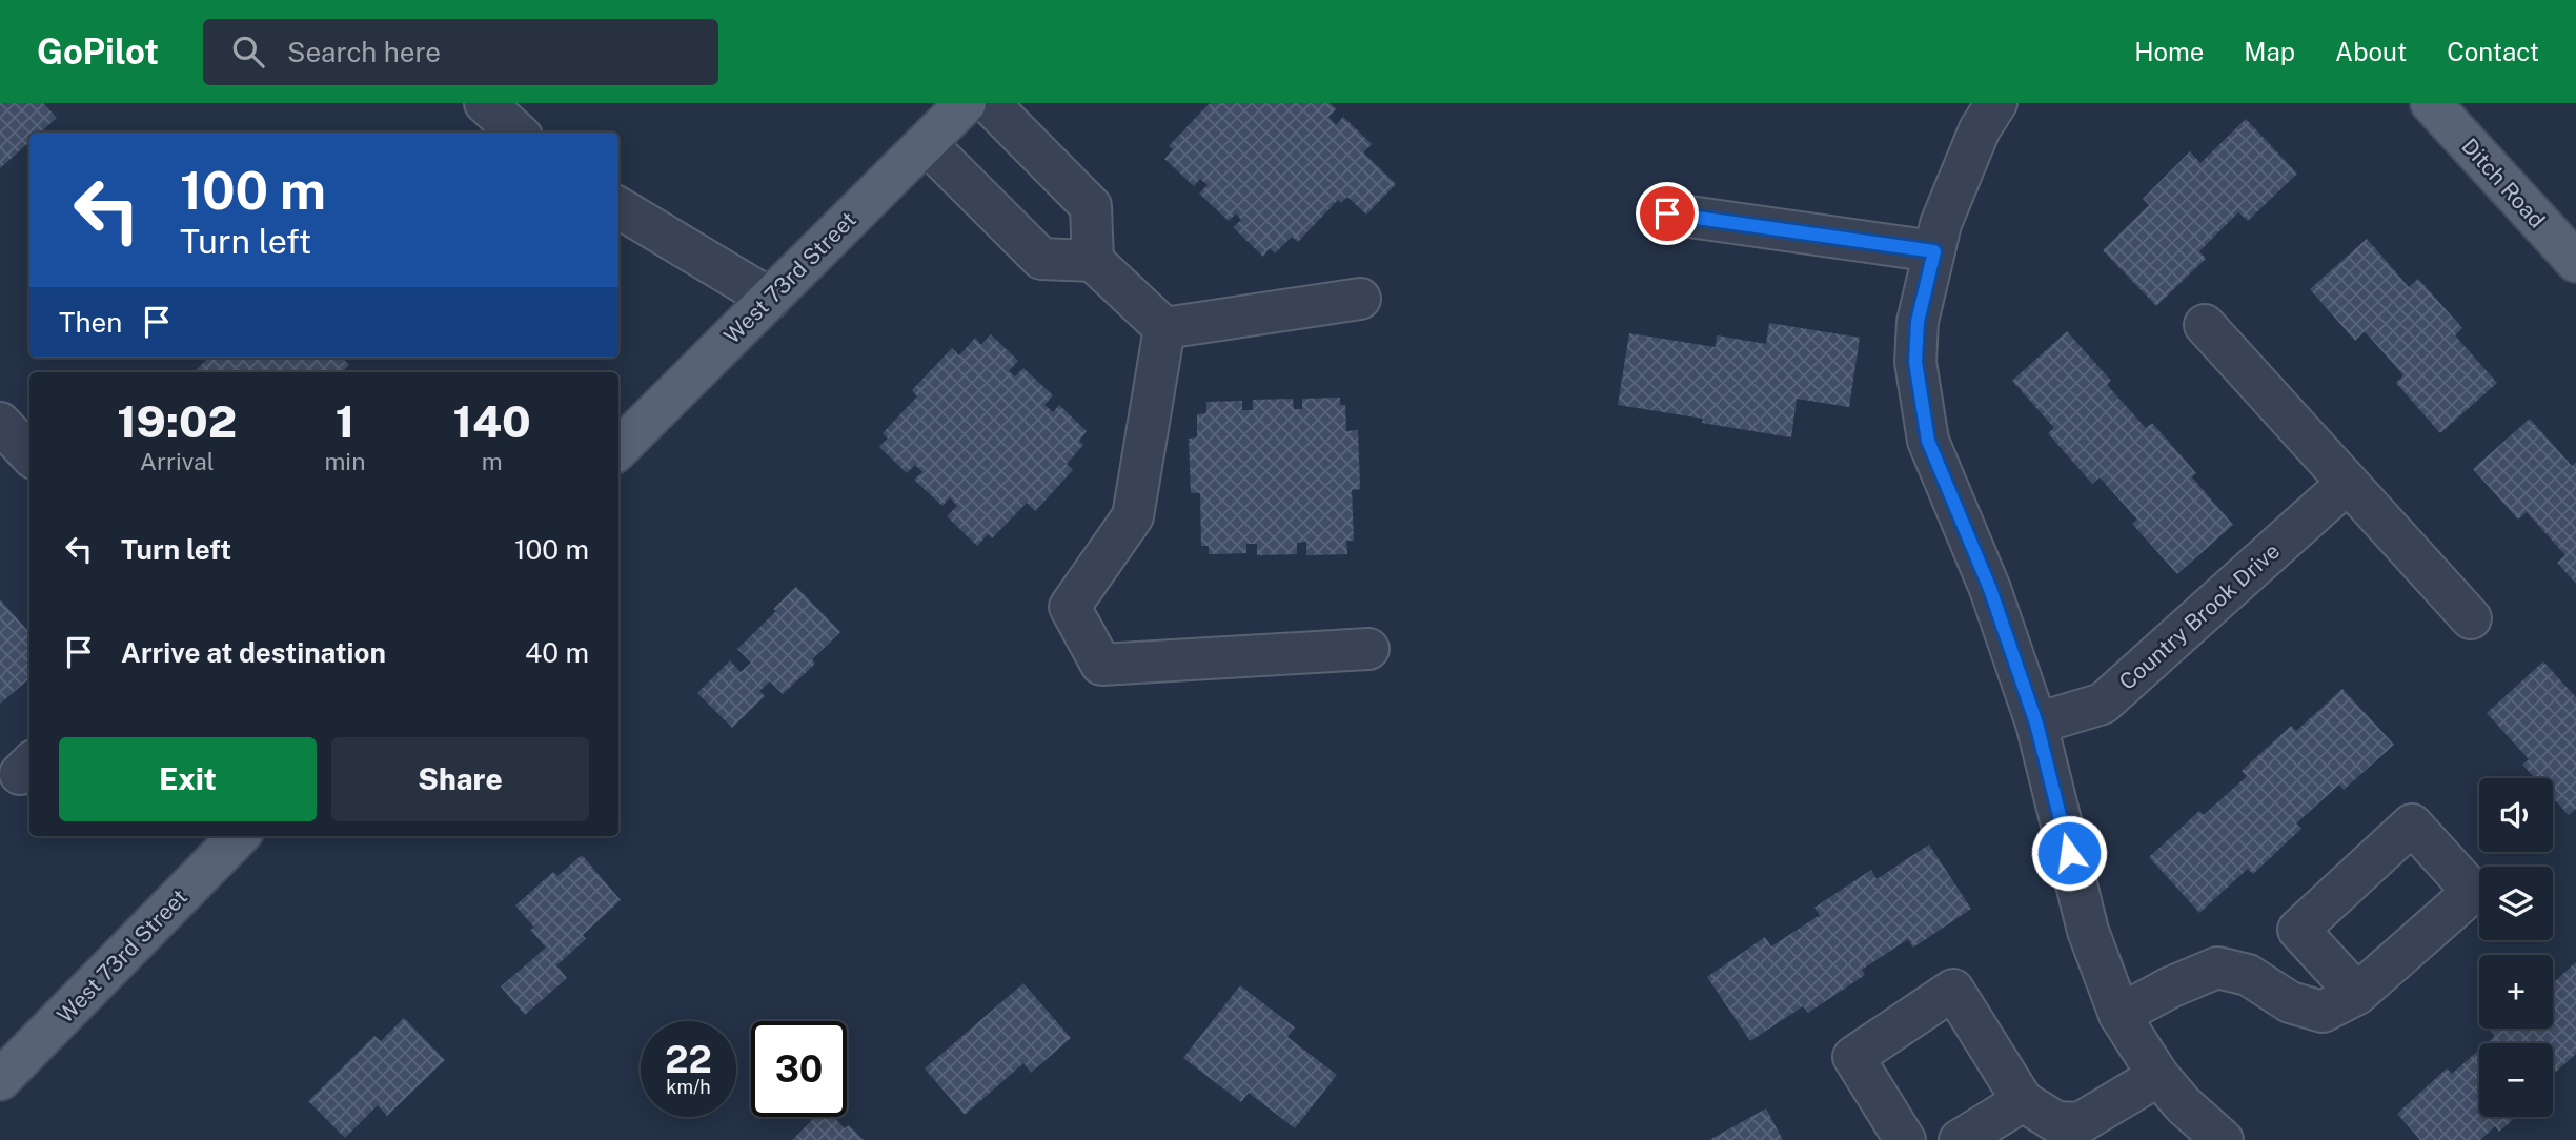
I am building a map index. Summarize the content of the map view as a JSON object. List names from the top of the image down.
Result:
{
  "streets": {
    "main road": ["Ditch Road", "West 73rd Street"],
    "street": ["Country Brook Drive"]
  },
  "page": {
    "header": "GoPilot",
    "search": "Search here",
    "nav": [
      "Home",
      "Map",
      "About",
      "Contact"
    ],
    "turn": ["100 m", "Turn left"],
    "then": "Then",
    "eta": [
      "19:02",
      "Arrival",
      "1",
      "min",
      "140",
      "m"
    ],
    "list": [
      {
        "name": "Turn left",
        "value": "100 m"
      },
      {
        "name": "Arrive at destination",
        "value": "40 m"
      }
    ],
    "buttons": ["Exit", "Share"],
    "map_buttons": ["+", "−"],
    "speed": "22 km/h",
    "limit": "30"
  }
}
